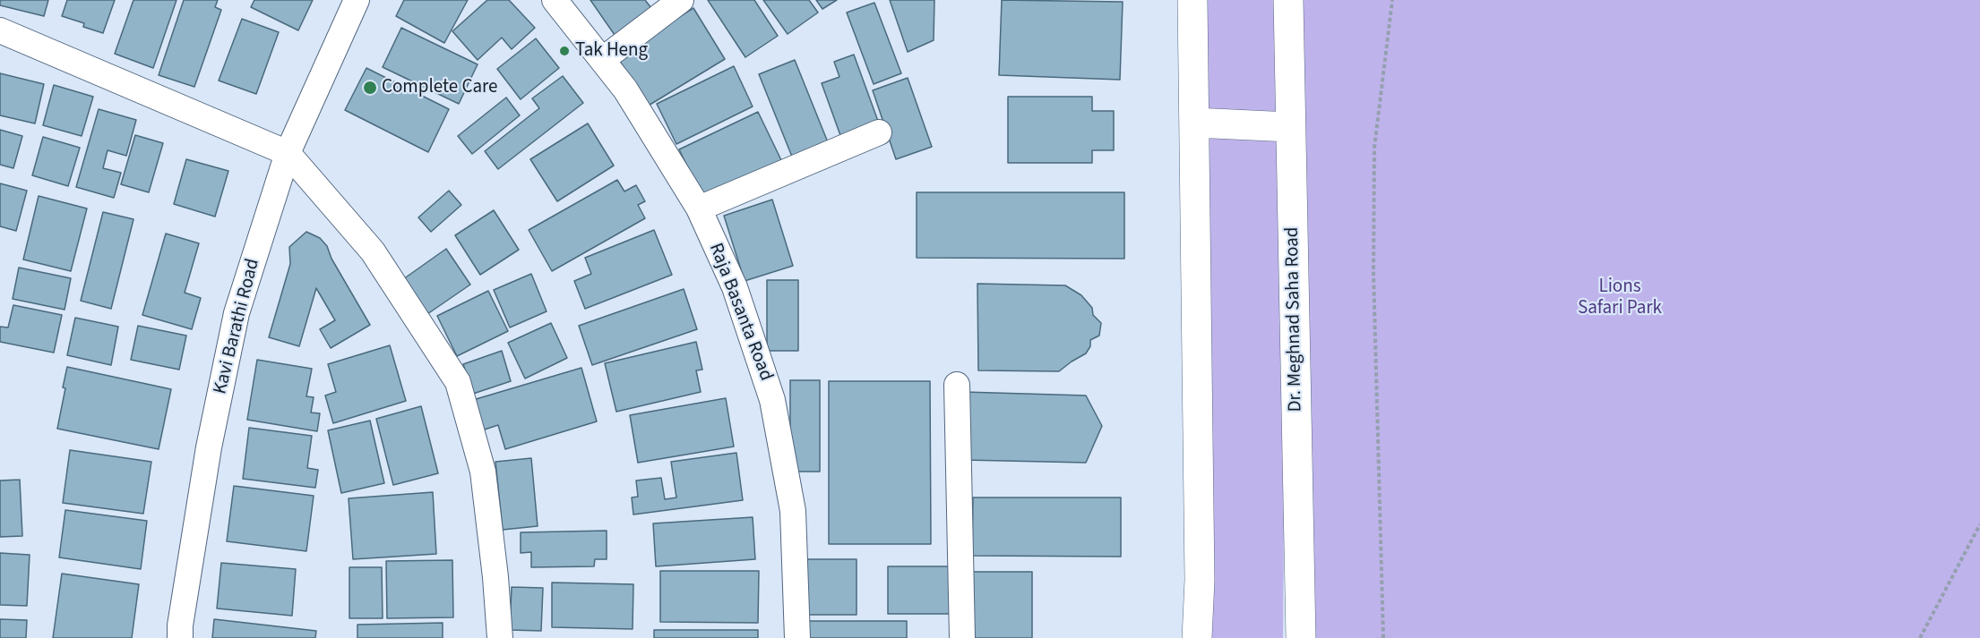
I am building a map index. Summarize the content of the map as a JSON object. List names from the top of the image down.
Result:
{
  "streets": {
    "street": ["Raja Basanta Road", "Dr. Meghnad Saha Road", "Kavi Barathi Road"]
  },
  "parks": ["Lions Safari Park"],
  "places": ["Tak Heng", "Complete Care"]
}
